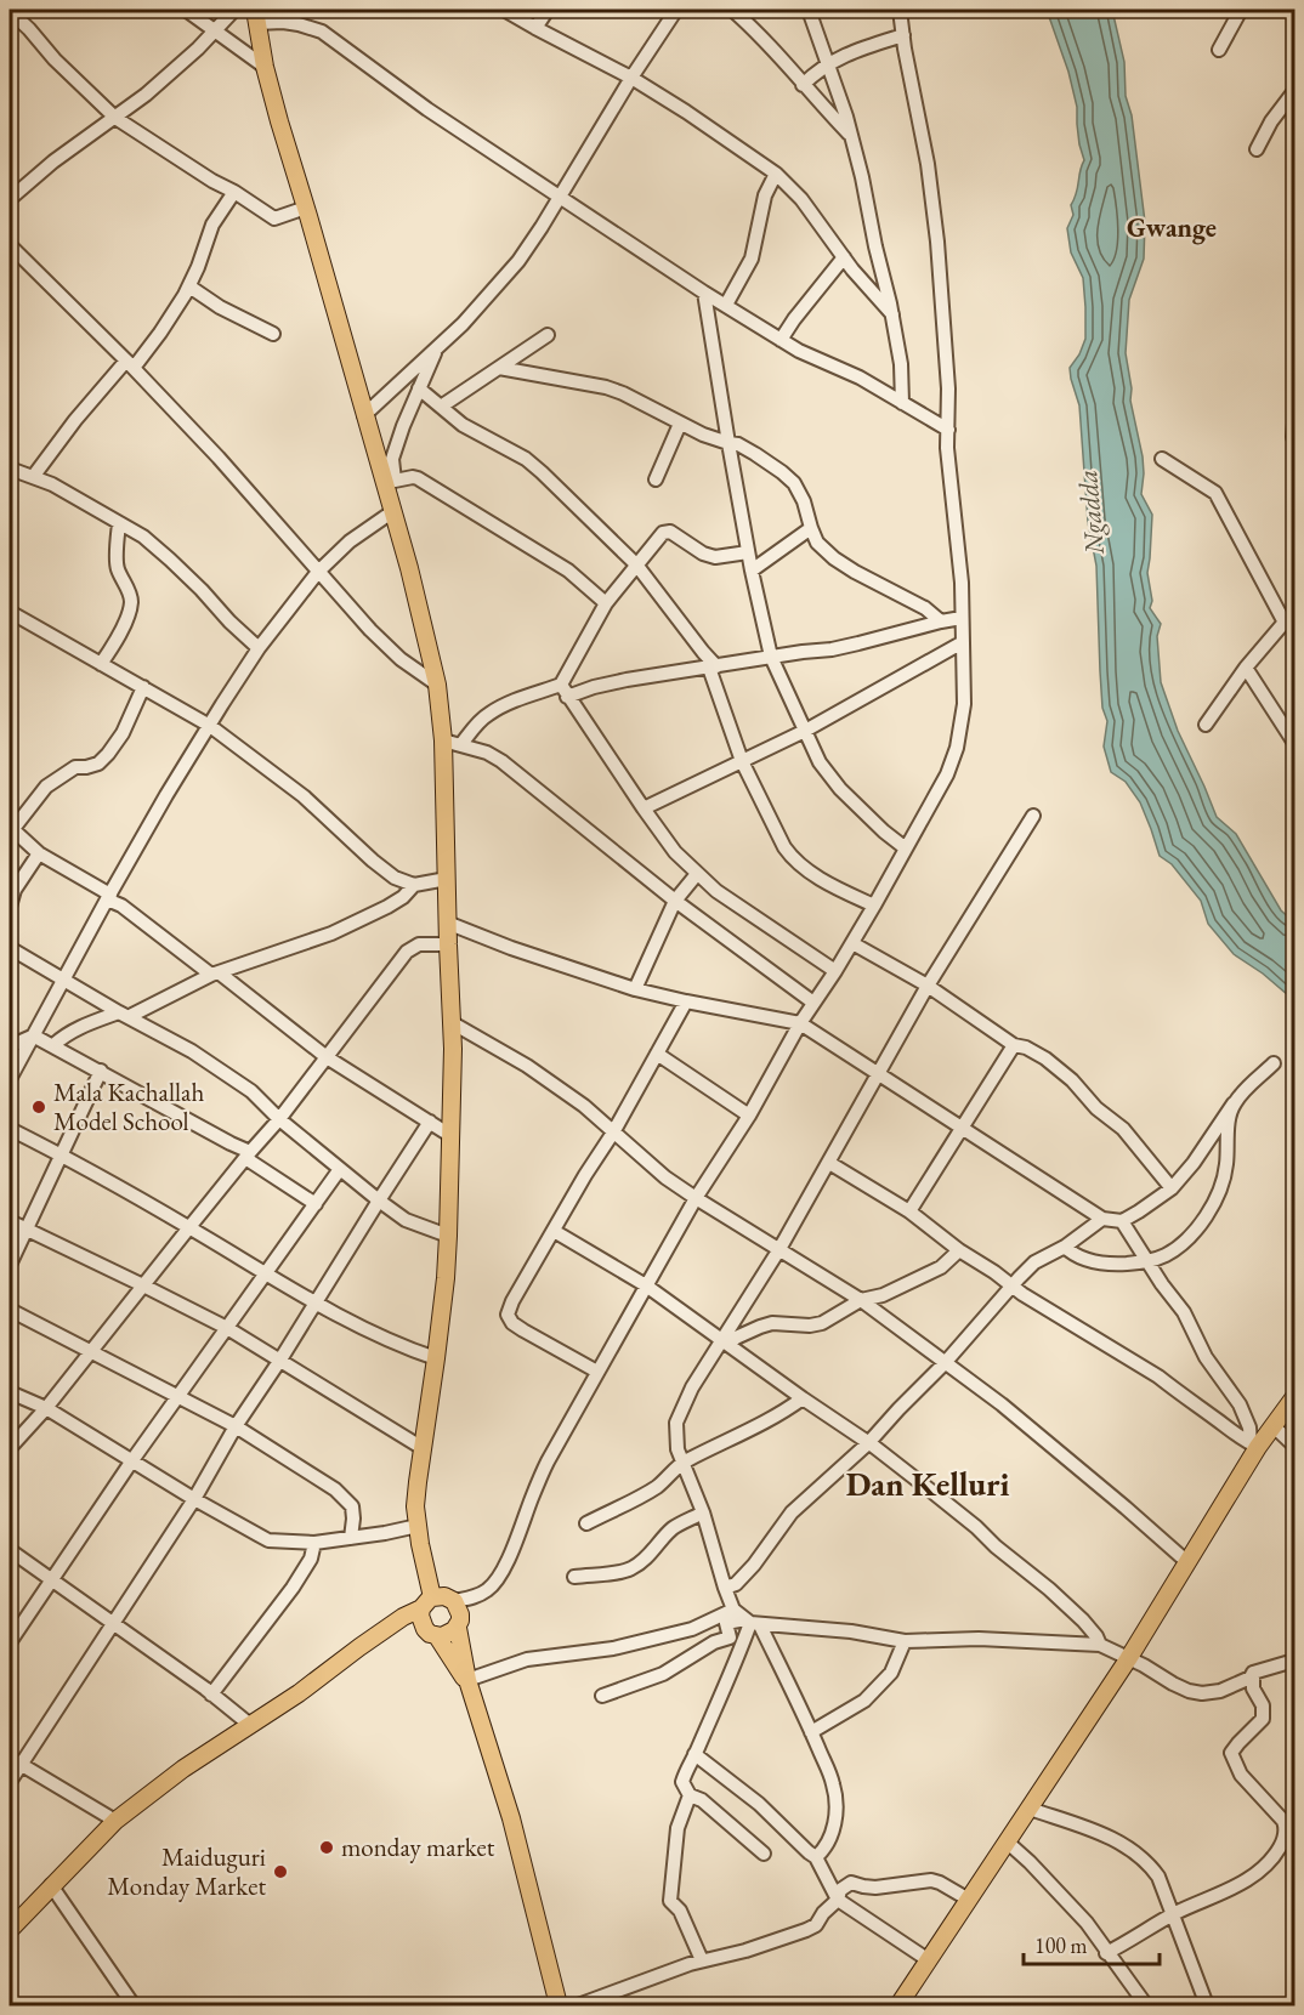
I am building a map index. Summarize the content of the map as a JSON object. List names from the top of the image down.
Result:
{
  "districts": ["Gwange", "Dan Kelluri"],
  "water": ["Ngadda"],
  "places": ["Mala Kachallah Model School", "monday market", "Maiduguri Monday Market"],
  "scale_bar": "100 m"
}
